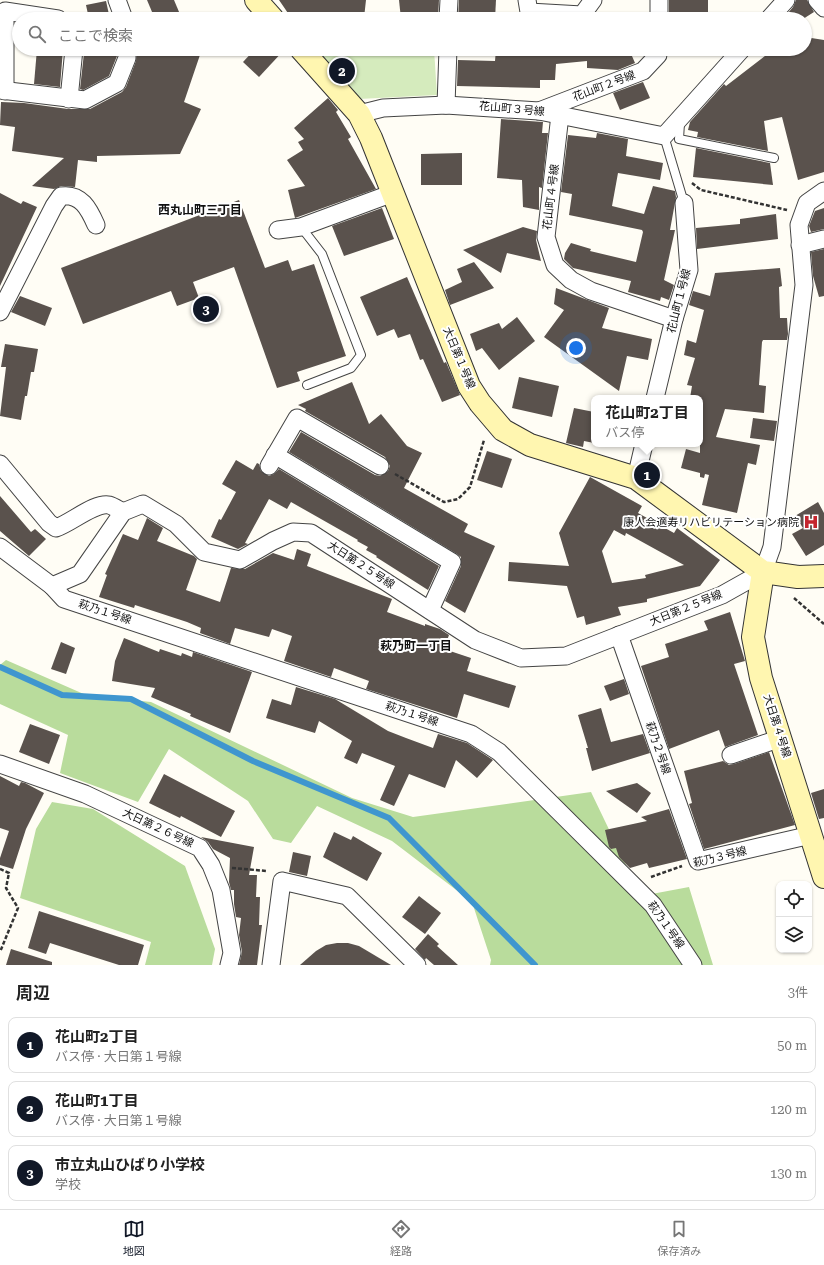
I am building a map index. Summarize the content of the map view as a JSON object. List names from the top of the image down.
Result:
{
  "streets": {
    "street": [
      "花山町２号線",
      "花山町３号線",
      "花山町４号線",
      "花山町１号線",
      "大日第１号線",
      "大日第２５号線",
      "萩乃１号線",
      "大日第４号線",
      "萩乃２号線",
      "大日第２６号線",
      "萩乃３号線"
    ]
  },
  "crossings": [
    ["花山町２号線", "花山町３号線"],
    ["花山町３号線", "花山町４号線"],
    ["花山町３号線", "大日第１号線"],
    ["花山町４号線", "花山町１号線"],
    ["大日第１号線", "大日第２５号線"],
    ["大日第１号線", "大日第４号線"],
    ["大日第２５号線", "大日第４号線"],
    ["大日第２５号線", "萩乃２号線"],
    ["萩乃１号線", "萩乃３号線"],
    ["大日第４号線", "萩乃３号線"],
    ["萩乃２号線", "萩乃３号線"]
  ],
  "districts": ["西丸山町三丁目", "萩乃町一丁目"],
  "places": {
    "hospital": ["康人会適寿リハビリテーション病院"]
  },
  "page": {
    "search": "ここで検索",
    "pins": ["2", "3", "1"],
    "popup": ["花山町2丁目", "バス停"],
    "heading": ["周辺", "3件"],
    "list": [
      {
        "mark": "1",
        "name": "花山町2丁目",
        "note": "バス停 · 大日第１号線",
        "value": "50 m"
      },
      {
        "mark": "2",
        "name": "花山町1丁目",
        "note": "バス停 · 大日第１号線",
        "value": "120 m"
      },
      {
        "mark": "3",
        "name": "市立丸山ひばり小学校",
        "note": "学校",
        "value": "130 m"
      }
    ],
    "nav": ["地図", "経路", "保存済み"]
  }
}
